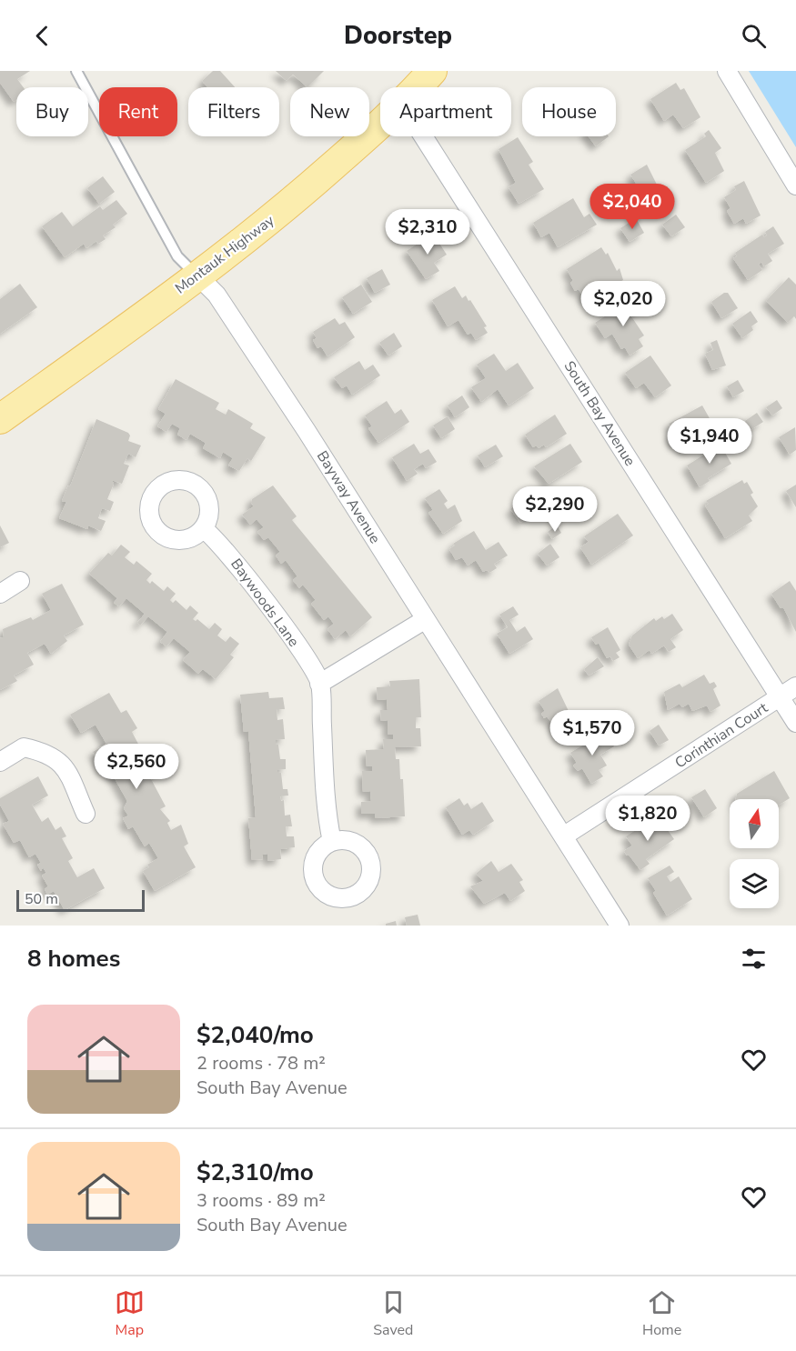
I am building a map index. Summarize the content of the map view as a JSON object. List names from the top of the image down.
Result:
{
  "streets": {
    "main road": ["Montauk Highway"],
    "street": [
      "South Bay Avenue",
      "Bayway Avenue",
      "Baywoods Lane",
      "Corinthian Court"
    ]
  },
  "crossings": [
    ["Montauk Highway", "Bayway Avenue"],
    ["South Bay Avenue", "Corinthian Court"],
    ["Bayway Avenue", "Corinthian Court"]
  ],
  "scale_bar": "50 m",
  "north": "top",
  "page": {
    "header": "Doorstep",
    "chip": [
      "Buy",
      "Rent",
      "Filters",
      "New",
      "Apartment",
      "House"
    ],
    "price": [
      "$2,040",
      "$2,310",
      "$2,020",
      "$1,940",
      "$2,290",
      "$1,570",
      "$2,560",
      "$1,820"
    ],
    "scale": "50 m",
    "heading": "8 homes",
    "list": [
      {
        "name": "$2,040/mo",
        "note": "2 rooms · 78 m² · South Bay Avenue"
      },
      {
        "name": "$2,310/mo",
        "note": "3 rooms · 89 m² · South Bay Avenue"
      }
    ],
    "tabs": ["Map", "Saved", "Home"]
  }
}
